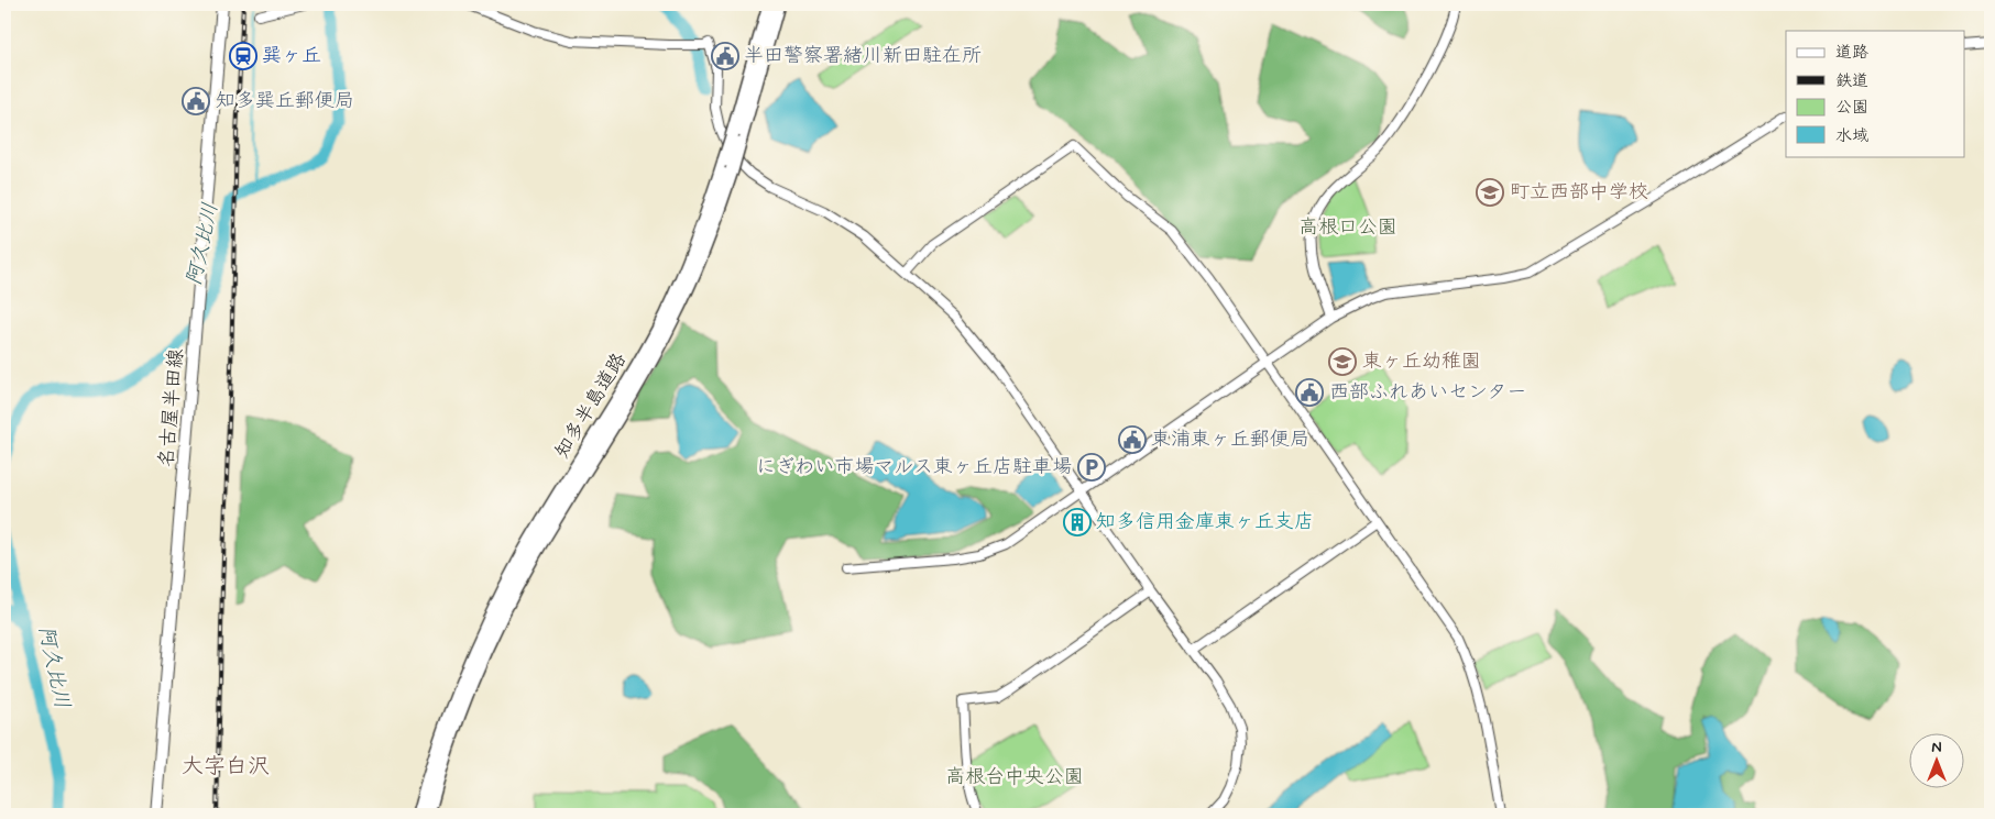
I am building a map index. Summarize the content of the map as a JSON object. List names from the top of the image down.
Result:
{
  "streets": {
    "highway": ["知多半島道路"],
    "main road": ["名古屋半田線"]
  },
  "districts": ["大字白沢"],
  "water": ["阿久比川"],
  "parks": ["高根口公園", "高根台中央公園"],
  "places": {
    "station": ["巽ヶ丘"],
    "public building": [
      "半田警察署緒川新田駐在所",
      "知多巽丘郵便局",
      "西部ふれあいセンター",
      "東浦東ヶ丘郵便局"
    ],
    "school or university": ["町立西部中学校", "東ヶ丘幼稚園"],
    "parking": ["にぎわい市場マルス東ヶ丘店駐車場"],
    "building": ["知多信用金庫東ヶ丘支店"]
  },
  "legend": [
    "道路",
    "鉄道",
    "公園",
    "水域"
  ],
  "north": "top"
}
